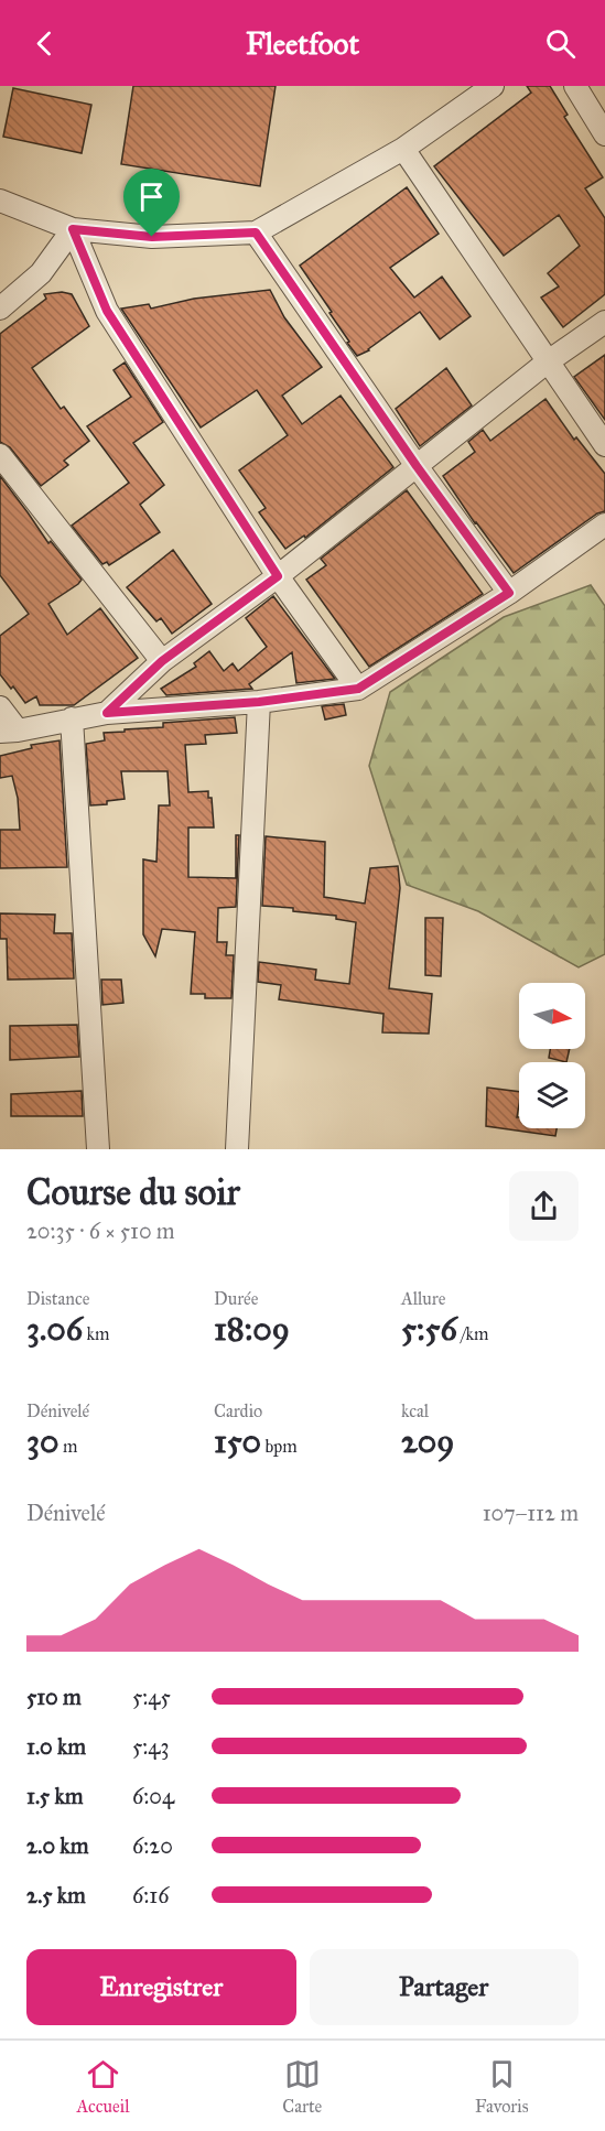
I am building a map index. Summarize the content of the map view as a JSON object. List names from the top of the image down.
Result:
{
  "north": "right",
  "page": {
    "header": "Fleetfoot",
    "heading": ["Course du soir", "20:35 · 6 × 510 m"],
    "stats": [
      ["Distance", "3.06 km"],
      ["Durée", "18:09"],
      ["Allure", "5:56 /km"],
      ["Dénivelé", "30 m"],
      ["Cardio", "150 bpm"],
      ["kcal", "209"]
    ],
    "chart": ["Dénivelé", "107–112 m"],
    "list": [
      {
        "name": "510 m",
        "note": "5:45"
      },
      {
        "name": "1.0 km",
        "note": "5:43"
      },
      {
        "name": "1.5 km",
        "note": "6:04"
      },
      {
        "name": "2.0 km",
        "note": "6:20"
      },
      {
        "name": "2.5 km",
        "note": "6:16"
      }
    ],
    "buttons": ["Enregistrer", "Partager"],
    "tabs": ["Accueil", "Carte", "Favoris"]
  }
}
